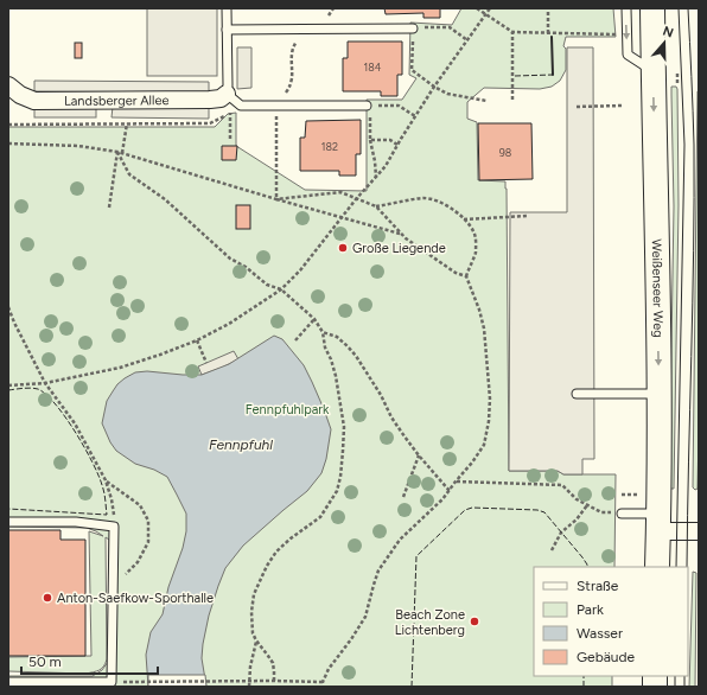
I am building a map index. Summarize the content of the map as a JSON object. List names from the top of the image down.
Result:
{
  "streets": {
    "main road": ["Weißenseer Weg"],
    "street": ["Landsberger Allee"]
  },
  "one_way": ["Weißenseer Weg"],
  "water": ["Fennpfuhl"],
  "parks": ["Fennpfuhlpark"],
  "places": ["Große Liegende", "Anton-Saefkow-Sporthalle", "Beach Zone Lichtenberg"],
  "house_numbers": ["184", "182", "98"],
  "legend": [
    "Straße",
    "Park",
    "Wasser",
    "Gebäude"
  ],
  "scale_bar": "50 m",
  "north": "top"
}
